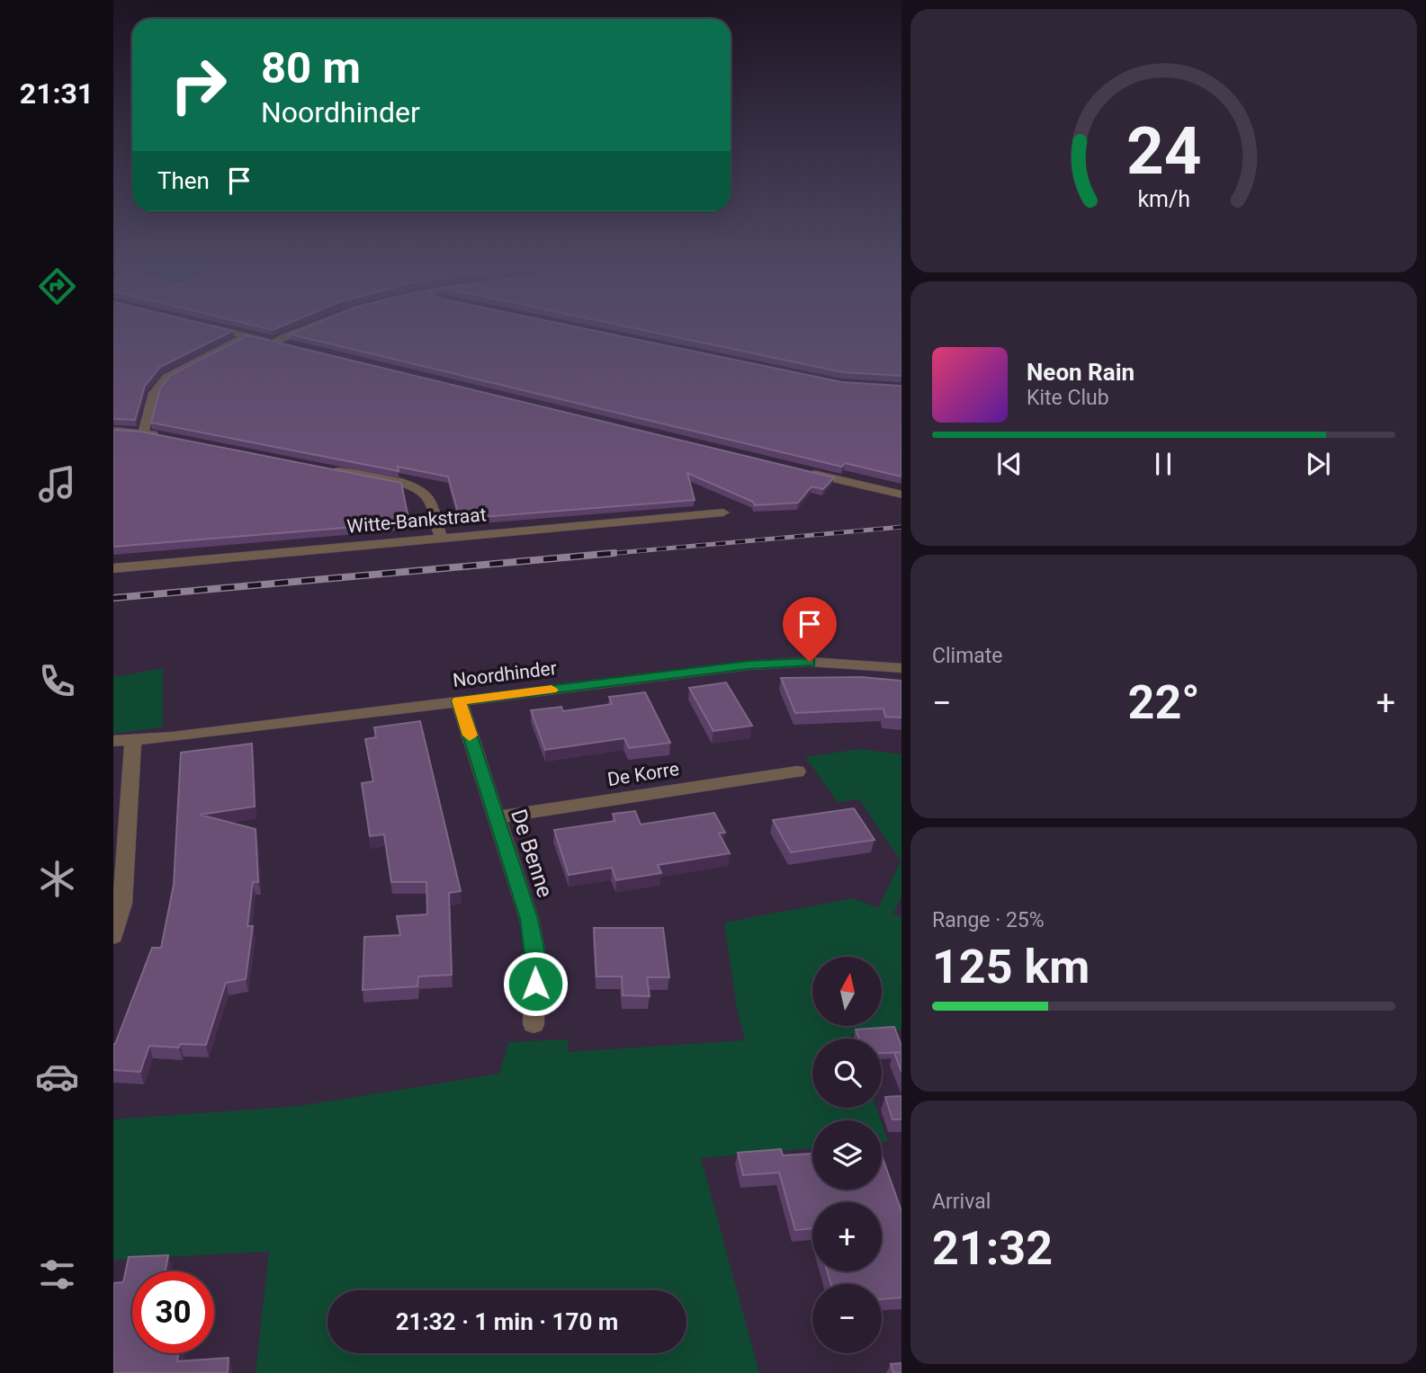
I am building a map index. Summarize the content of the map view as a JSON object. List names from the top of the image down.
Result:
{
  "streets": {
    "street": [
      "Witte-Bankstraat",
      "Noordhinder",
      "De Korre",
      "De Benne"
    ]
  },
  "crossings": [
    ["Noordhinder", "De Benne"],
    ["De Korre", "De Benne"]
  ],
  "north": "top",
  "page": {
    "tabs": "21:31",
    "turn": ["80 m", "Noordhinder"],
    "then": "Then",
    "song": ["Neon Rain", "Kite Club"],
    "tile": [
      "Climate",
      ["Range · 25%", "125 km"],
      ["Arrival", "21:32"]
    ],
    "heat": ["−", "22°", "+"],
    "map_buttons": ["+", "−"],
    "limit": "30",
    "trip": "21:32 · 1 min · 170 m",
    "gauge": ["24", "km/h"]
  }
}
